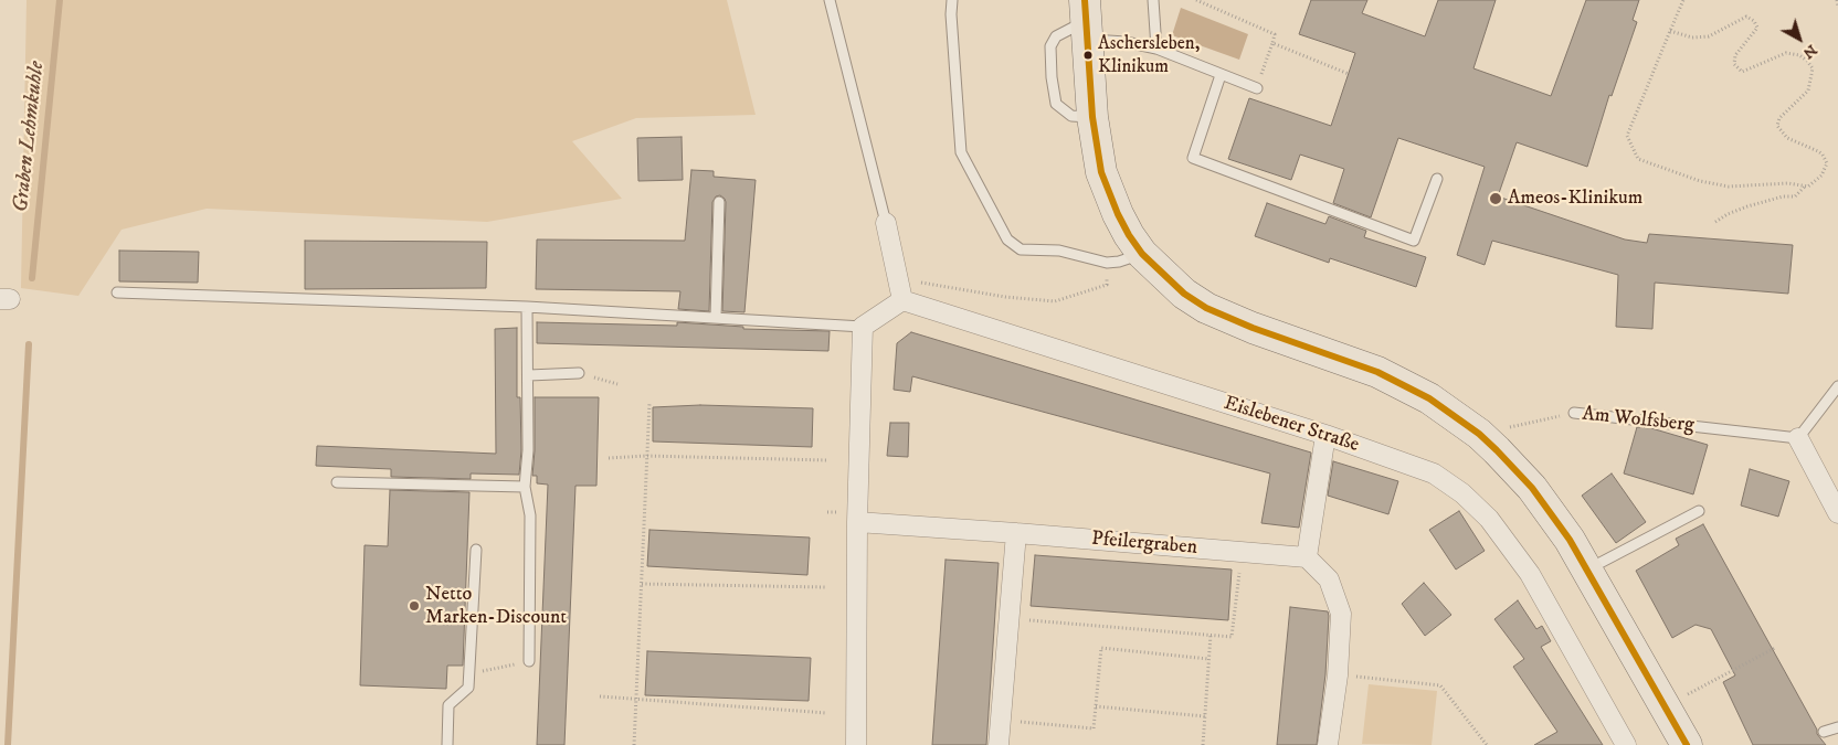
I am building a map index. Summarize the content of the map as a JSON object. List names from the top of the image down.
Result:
{
  "streets": {
    "street": ["Eislebener Straße", "Pfeilergraben"],
    "lane": ["Am Wolfsberg"]
  },
  "water": ["Graben Lehmkuhle"],
  "places": ["Aschersleben, Klinikum", "Ameos-Klinikum", "Netto Marken-Discount"],
  "north": "bottom right"
}
